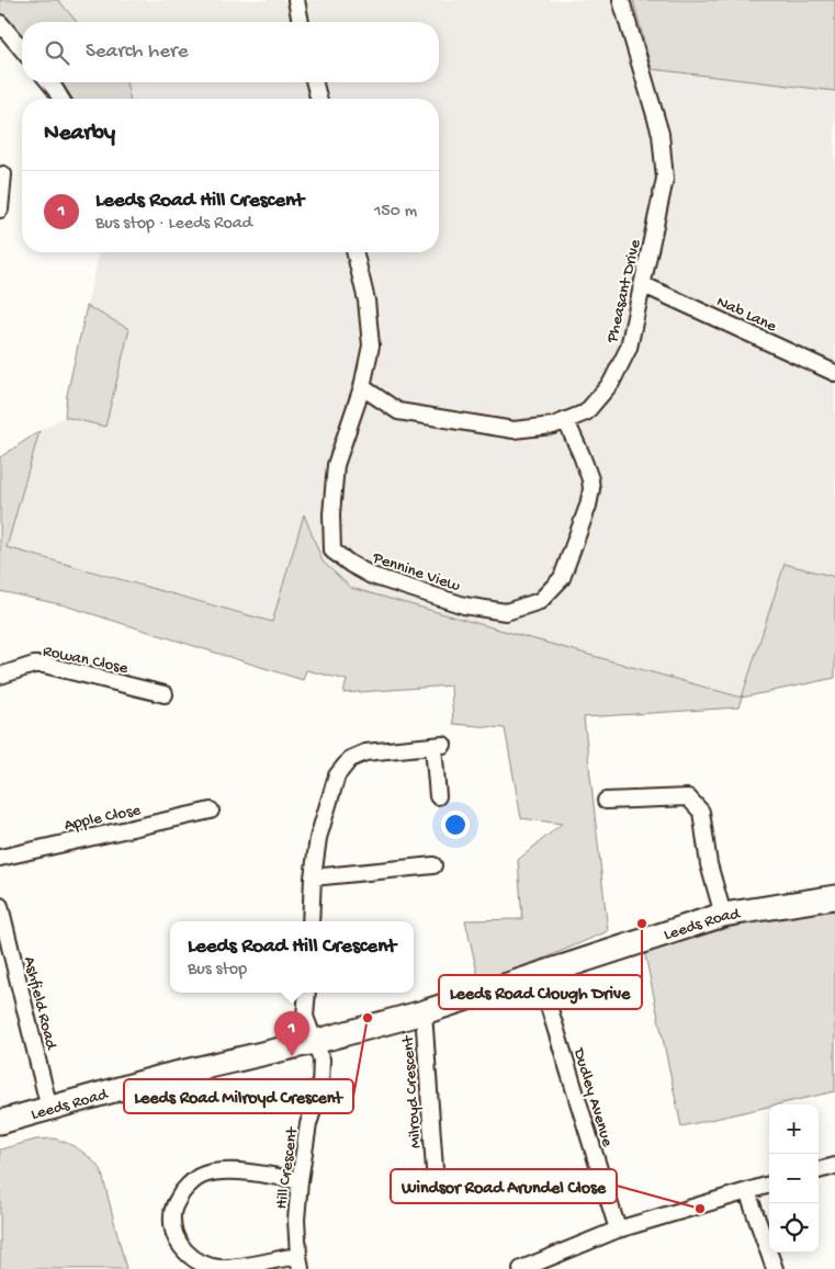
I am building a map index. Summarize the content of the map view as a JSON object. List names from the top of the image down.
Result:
{
  "streets": {
    "main road": ["Leeds Road"],
    "street": [
      "Pheasant Drive",
      "Nab Lane",
      "Pennine View",
      "Rowan Close",
      "Apple Close",
      "Ashfield Road",
      "Milroyd Crescent",
      "Dudley Avenue",
      "Hill Crescent"
    ]
  },
  "crossings": [
    ["Pheasant Drive", "Nab Lane"],
    ["Pheasant Drive", "Pennine View"],
    ["Leeds Road", "Ashfield Road"],
    ["Leeds Road", "Milroyd Crescent"],
    ["Leeds Road", "Dudley Avenue"],
    ["Leeds Road", "Hill Crescent"]
  ],
  "places": ["Leeds Road Clough Drive", "Leeds Road Milroyd Crescent", "Windsor Road Arundel Close"],
  "page": {
    "search": "Search here",
    "heading": "Nearby",
    "list": [
      {
        "mark": "1",
        "name": "Leeds Road Hill Crescent",
        "note": "Bus stop · Leeds Road",
        "value": "150 m"
      }
    ],
    "popup": ["Leeds Road Hill Crescent", "Bus stop"],
    "pins": "1",
    "map_buttons": ["+", "−"]
  }
}
